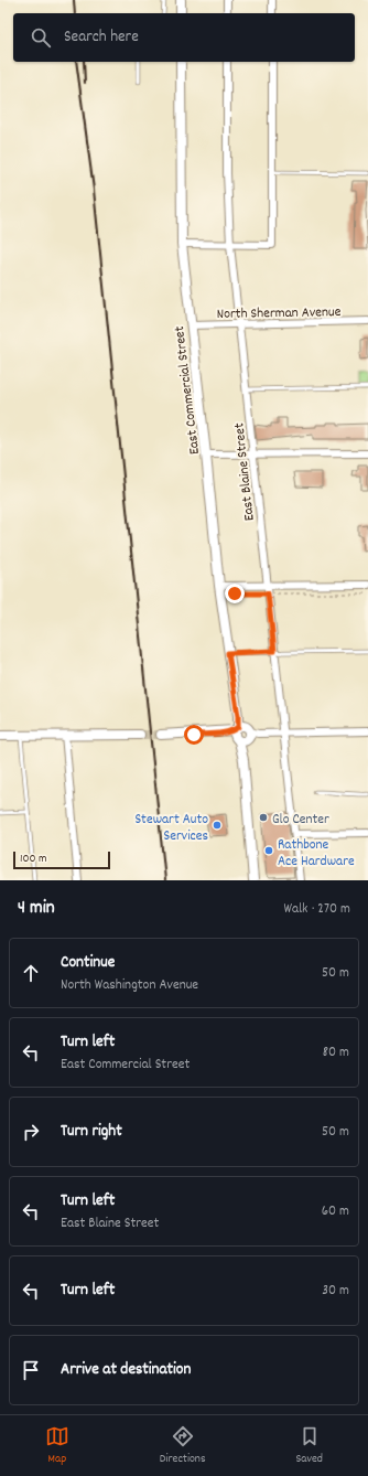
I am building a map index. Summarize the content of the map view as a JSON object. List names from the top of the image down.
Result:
{
  "streets": {
    "street": ["North Sherman Avenue", "East Commercial Street", "East Blaine Street"]
  },
  "crossings": [
    ["North Sherman Avenue", "East Commercial Street"],
    ["North Sherman Avenue", "East Blaine Street"]
  ],
  "places": ["Glo Center", "Stewart Auto Services", "Rathbone Ace Hardware"],
  "scale_bar": "100 m",
  "page": {
    "search": "Search here",
    "scale": "100 m",
    "heading": ["4 min", "Walk · 270 m"],
    "list": [
      ["Continue", "North Washington Avenue", "50 m"],
      ["Turn left", "East Commercial Street", "80 m"],
      ["Turn right", "50 m"],
      ["Turn left", "East Blaine Street", "60 m"],
      ["Turn left", "30 m"],
      "Arrive at destination"
    ],
    "nav": ["Map", "Directions", "Saved"]
  }
}
